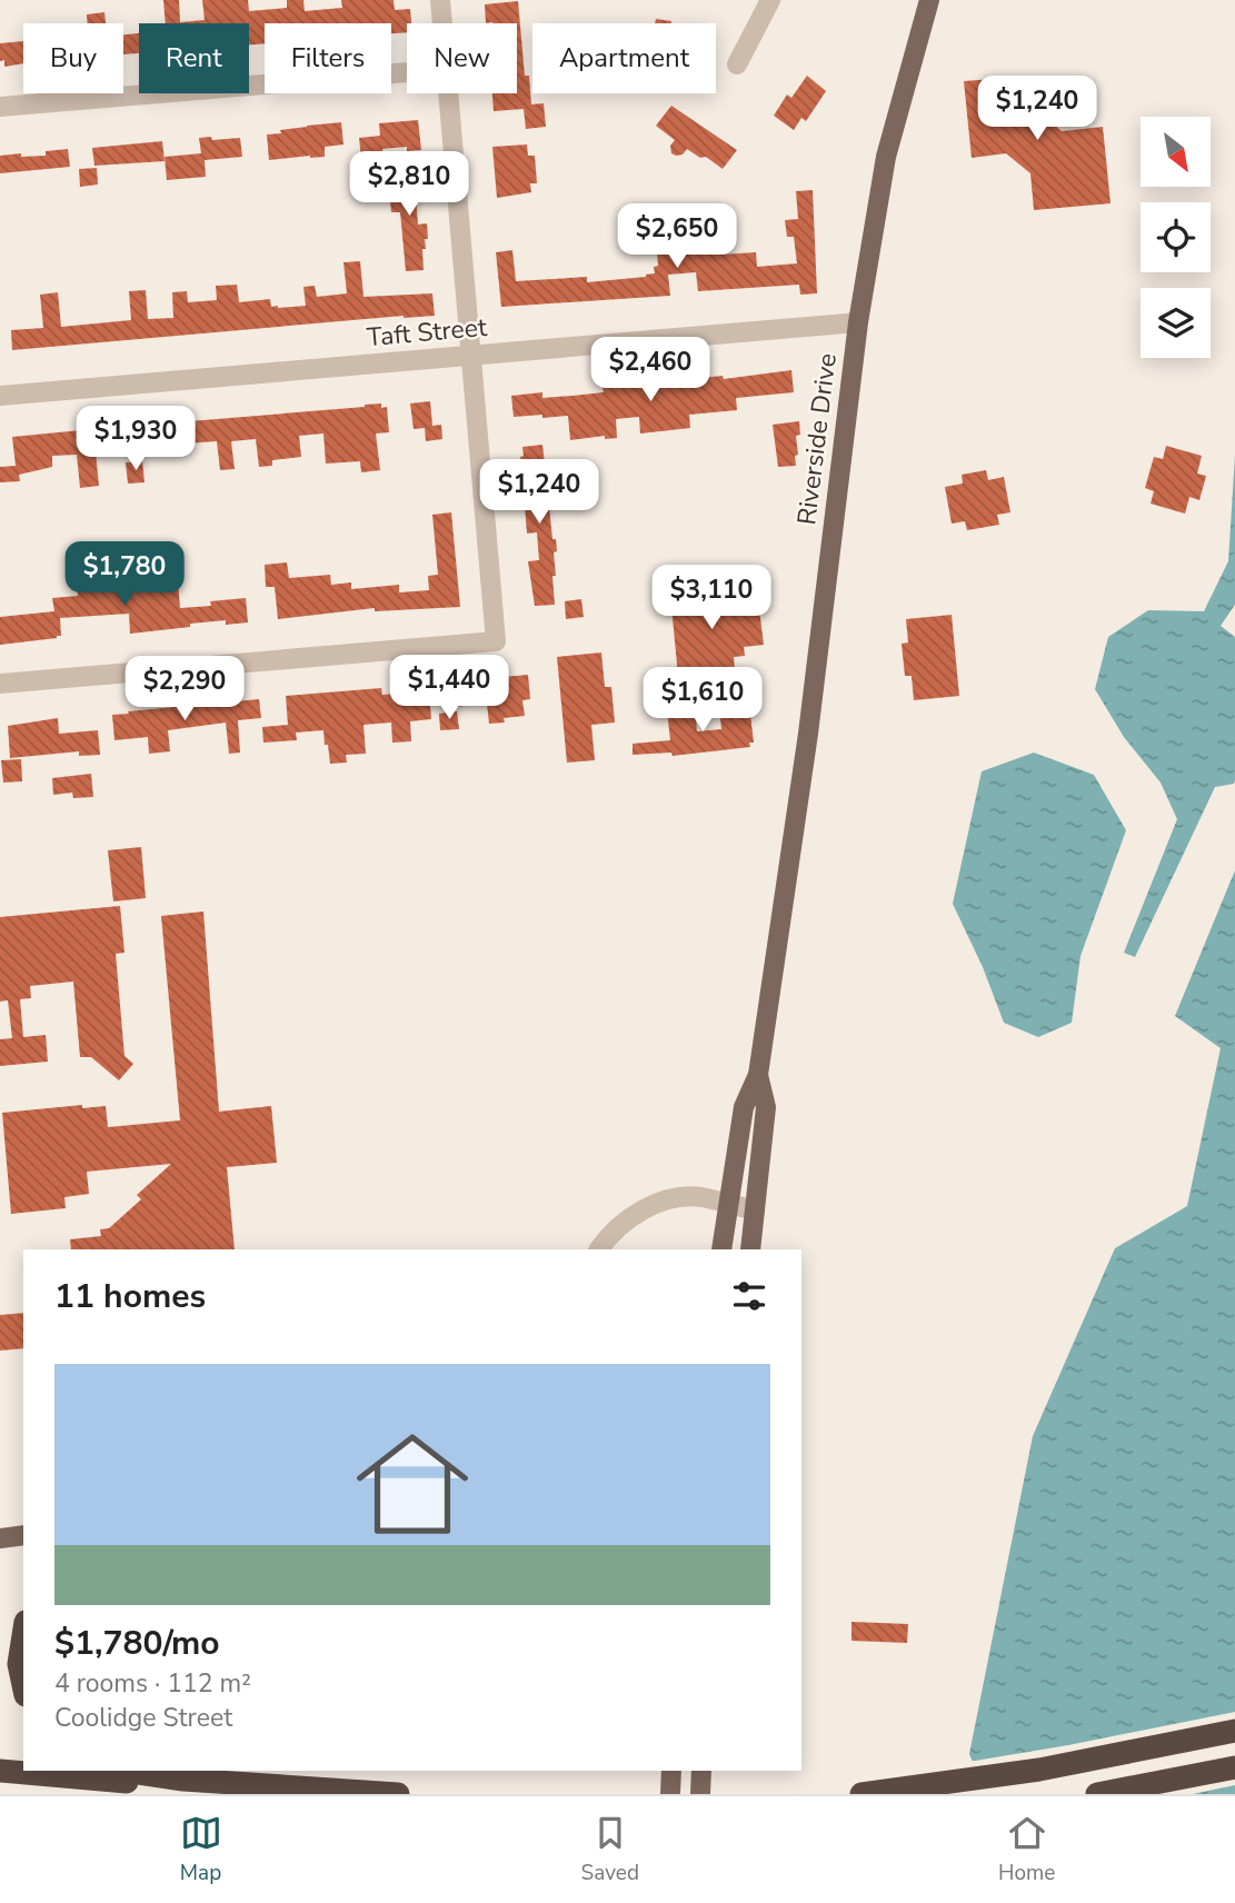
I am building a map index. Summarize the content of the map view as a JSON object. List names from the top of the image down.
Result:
{
  "streets": {
    "main road": ["Riverside Drive"],
    "street": ["Taft Street"]
  },
  "crossings": [
    ["Taft Street", "Riverside Drive"]
  ],
  "north": "bottom right",
  "page": {
    "chip": [
      "Buy",
      "Rent",
      "Filters",
      "New",
      "Apartment"
    ],
    "price": [
      "$1,240",
      "$2,810",
      "$2,650",
      "$2,460",
      "$1,930",
      "$1,240",
      "$1,780",
      "$3,110",
      "$1,440",
      "$2,290",
      "$1,610"
    ],
    "heading": "11 homes",
    "list": [
      {
        "name": "$1,780/mo",
        "note": "4 rooms · 112 m² · Coolidge Street"
      }
    ],
    "tabs": ["Map", "Saved", "Home"]
  }
}
